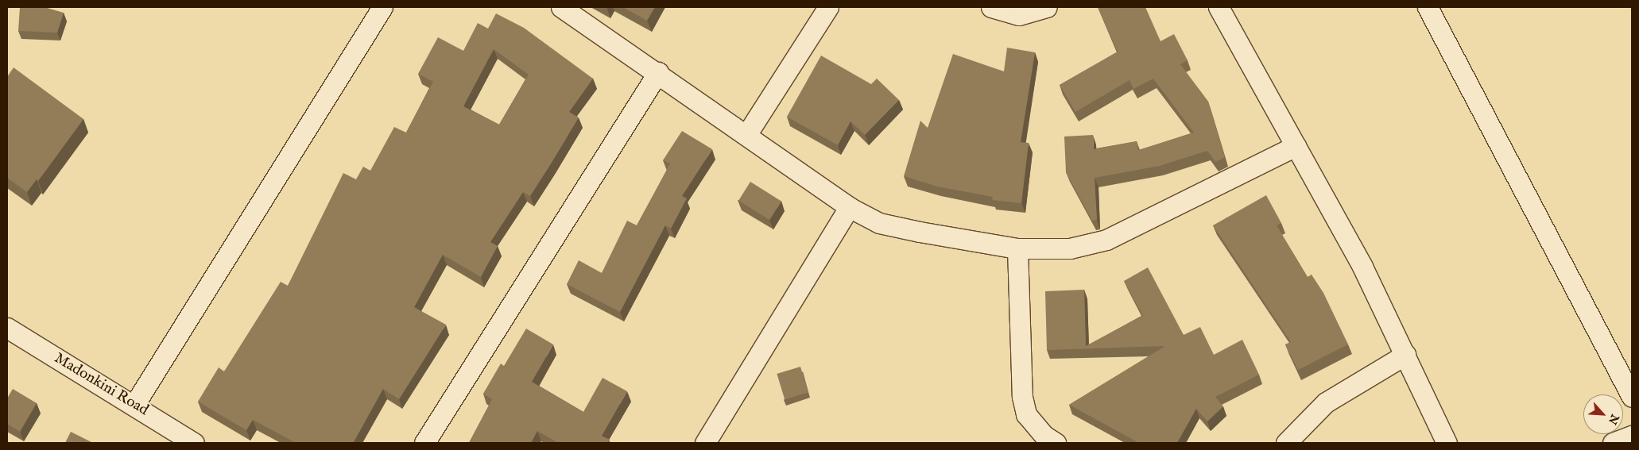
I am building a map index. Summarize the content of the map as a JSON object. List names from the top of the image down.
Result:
{
  "streets": {
    "street": ["Madonkini Road"]
  },
  "north": "bottom right"
}
